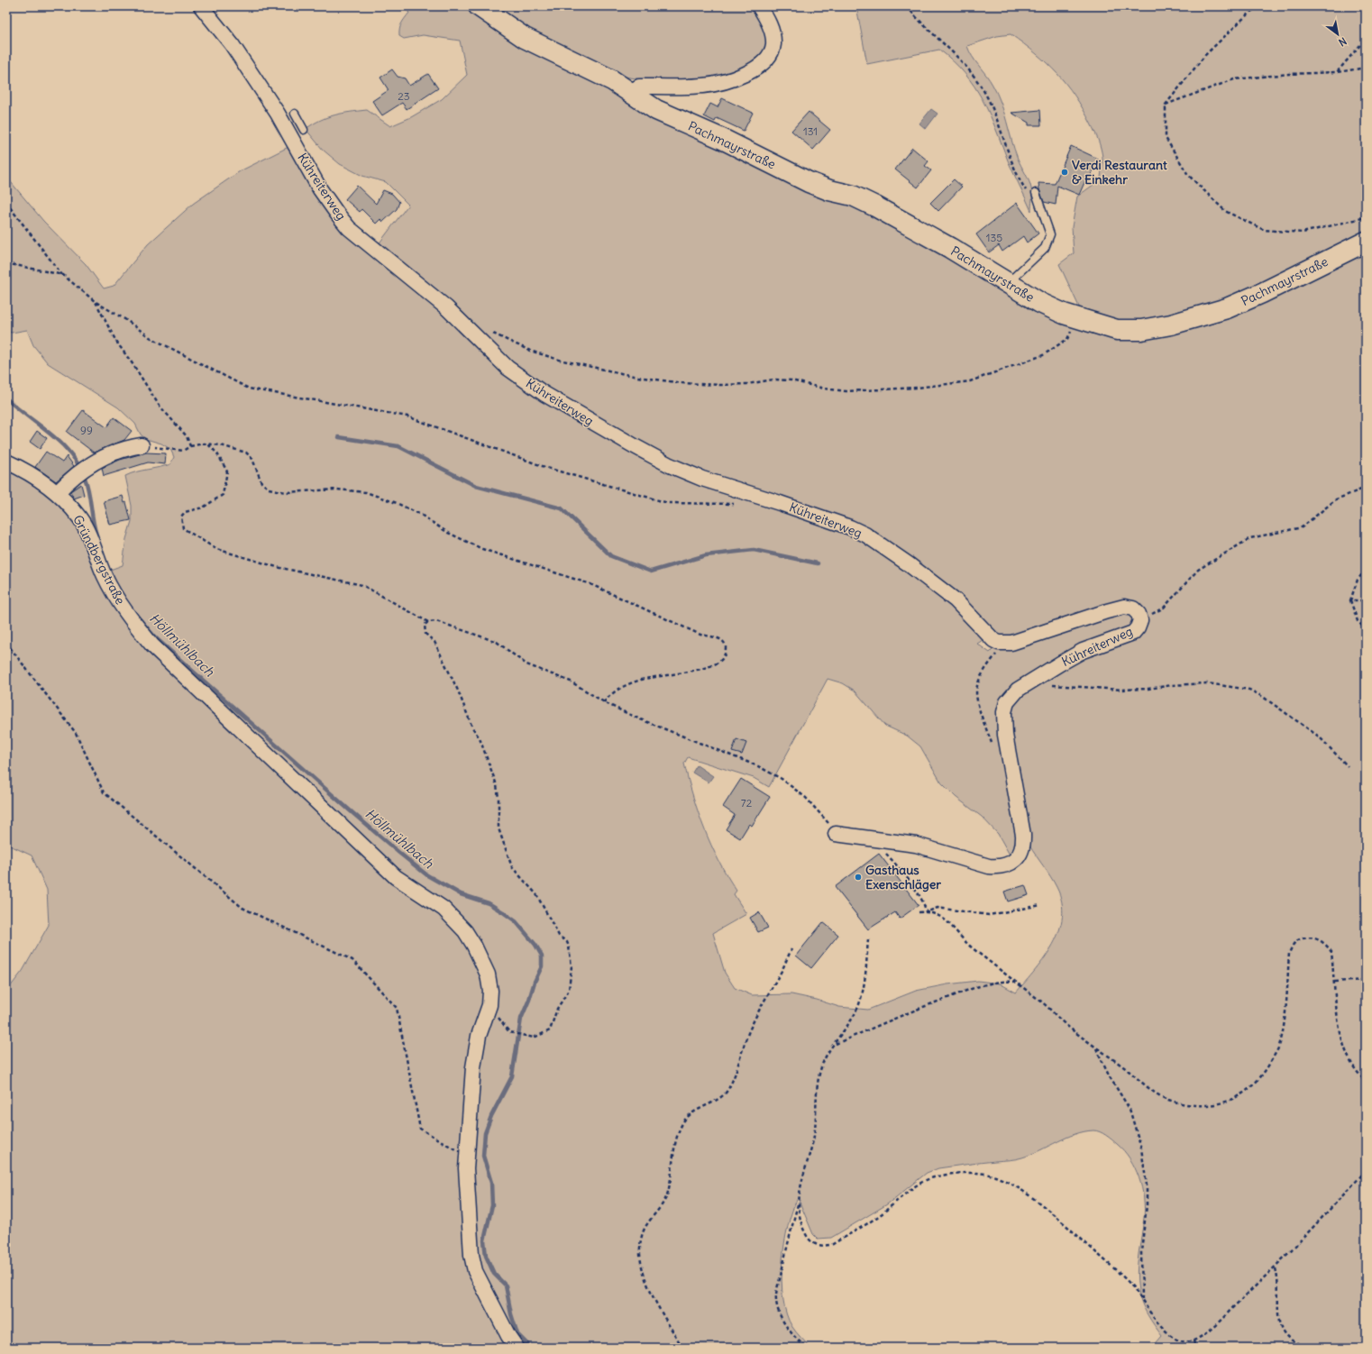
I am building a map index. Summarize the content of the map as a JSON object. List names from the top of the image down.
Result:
{
  "streets": {
    "street": ["Pachmayrstraße", "Kühreiterweg", "Gründbergstraße"]
  },
  "water": ["Höllmühlbach"],
  "places": ["Verdi Restaurant & Einkehr", "Gasthaus Exenschläger"],
  "house_numbers": [
    "23",
    "131",
    "135",
    "99",
    "72"
  ],
  "north": "bottom right"
}
